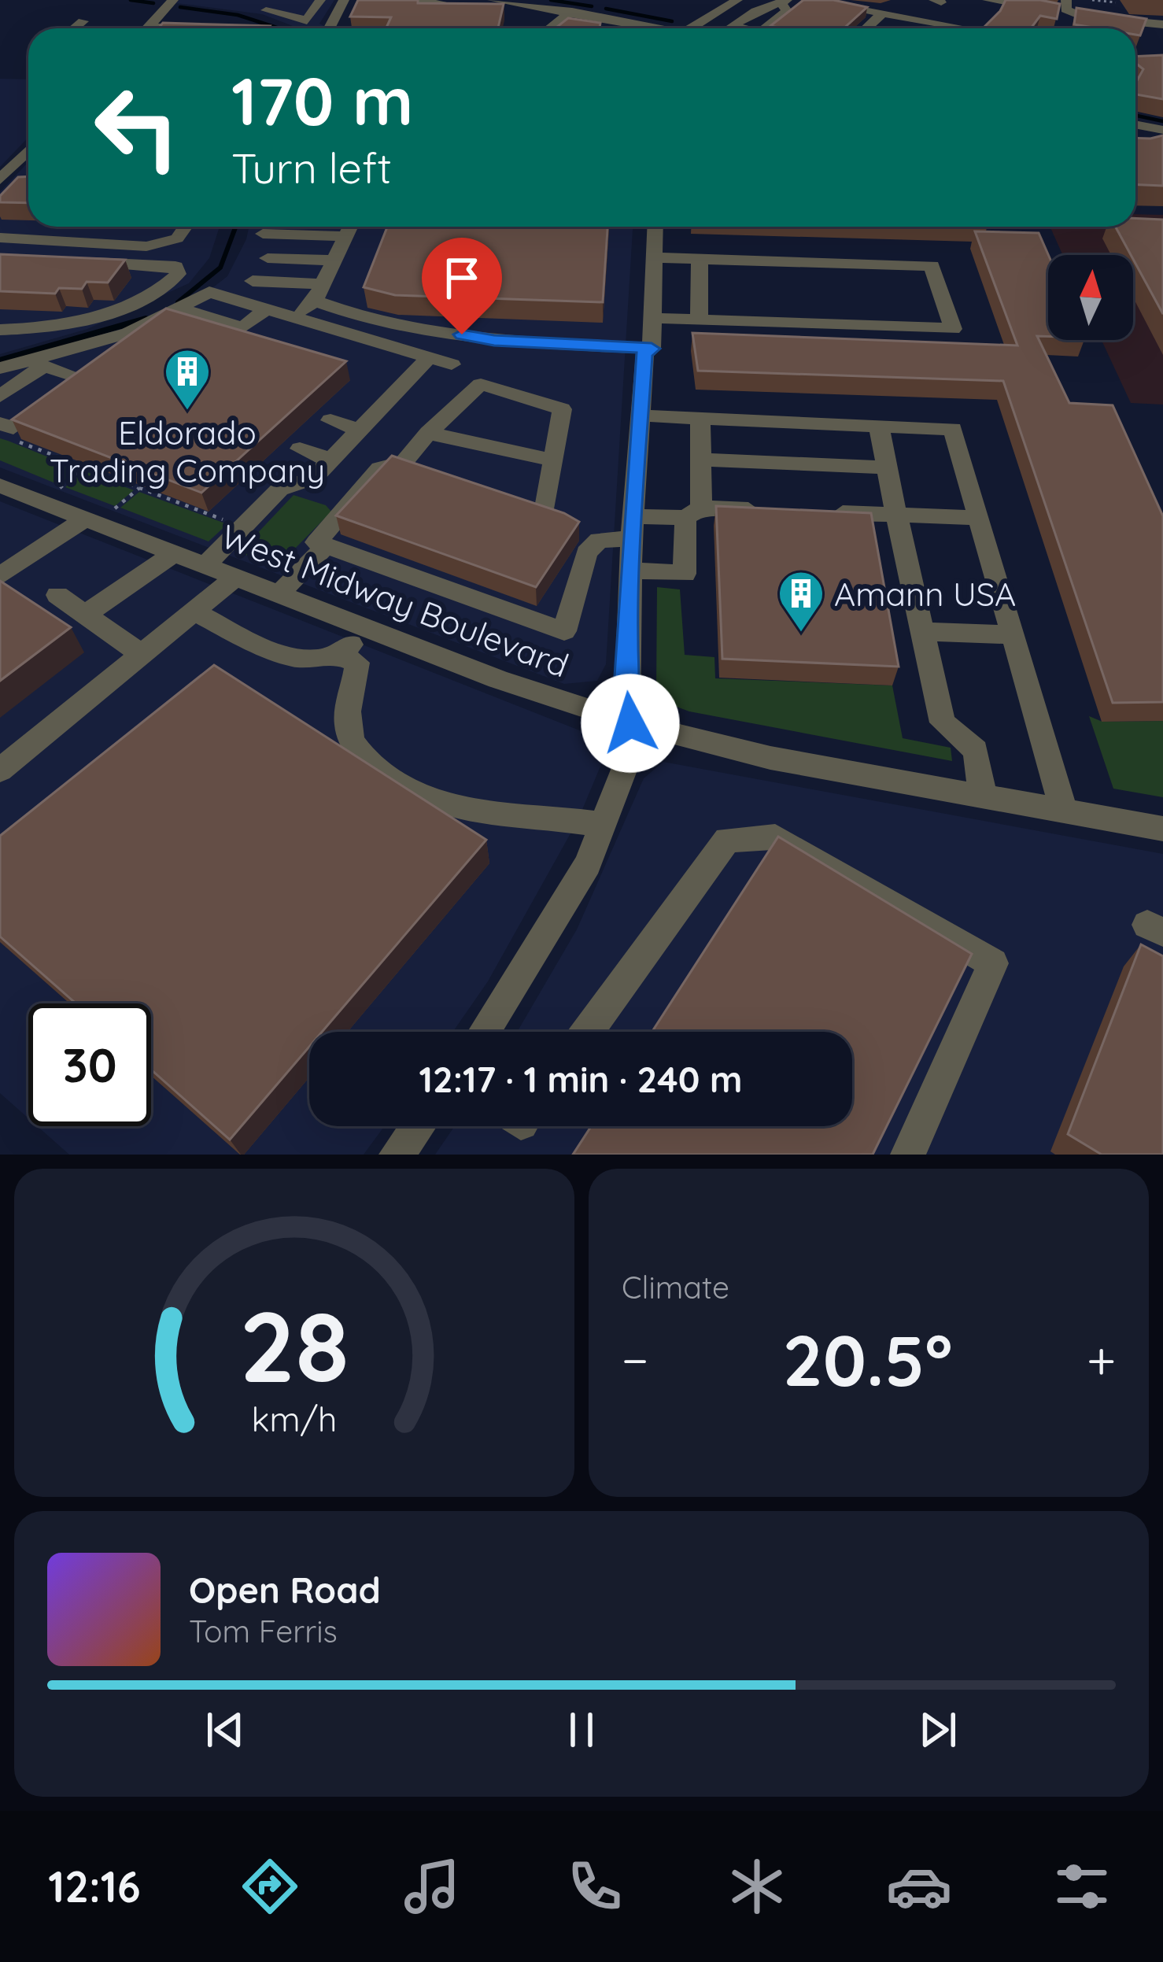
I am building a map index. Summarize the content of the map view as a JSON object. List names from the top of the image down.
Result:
{
  "streets": {
    "street": ["West Midway Boulevard"]
  },
  "places": {
    "building": ["Eldorado Trading Company", "Amann USA"]
  },
  "north": "top",
  "page": {
    "turn": ["170 m", "Turn left"],
    "limit": "30",
    "trip": "12:17 · 1 min · 240 m",
    "tile": "Climate",
    "heat": ["−", "20.5°", "+"],
    "song": ["Open Road", "Tom Ferris"],
    "tabs": "12:16",
    "gauge": ["28", "km/h"]
  }
}
